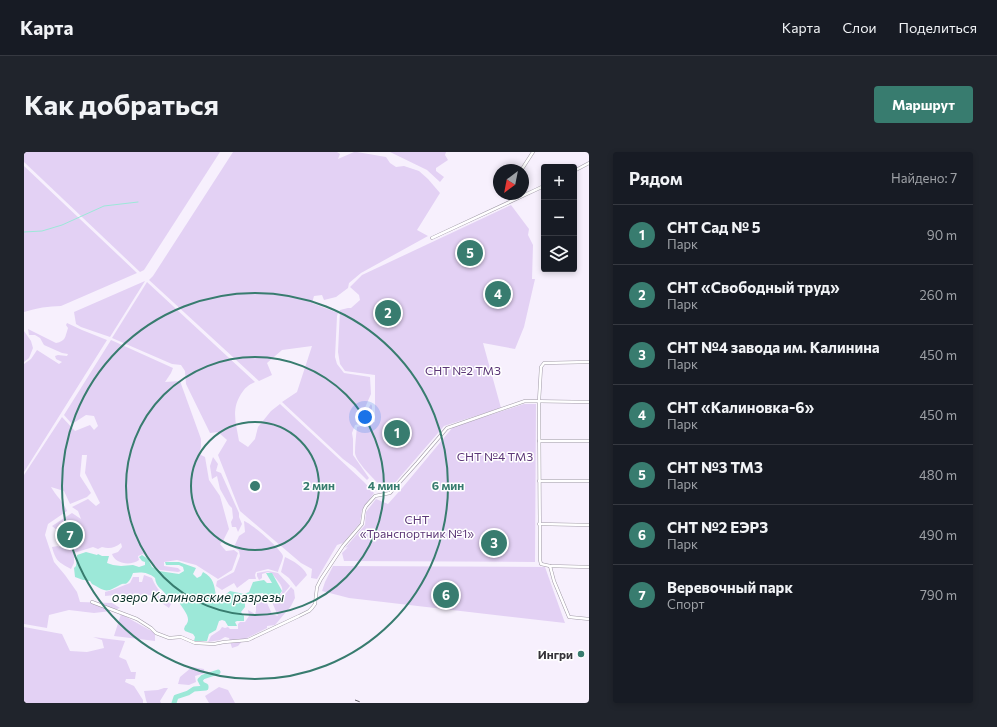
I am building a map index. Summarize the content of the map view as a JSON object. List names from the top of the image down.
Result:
{
  "water": ["озеро Калиновские разрезы"],
  "parks": ["СНТ №2 ТМЗ", "СНТ №4 ТМЗ", "СНТ «Транспортник №1»"],
  "places": ["Ингри"],
  "north": "bottom left",
  "page": {
    "header": "Карта",
    "nav": ["Карта", "Слои", "Поделиться"],
    "buttons": "Маршрут",
    "title": "Как добраться",
    "heading": ["Рядом", "Найдено: 7"],
    "map_buttons": ["+", "−"],
    "list": [
      {
        "mark": "1",
        "name": "СНТ Сад № 5",
        "note": "Парк",
        "value": "90 m"
      },
      {
        "mark": "2",
        "name": "СНТ «Свободный труд»",
        "note": "Парк",
        "value": "260 m"
      },
      {
        "mark": "3",
        "name": "СНТ №4 завода им. Калинина",
        "note": "Парк",
        "value": "450 m"
      },
      {
        "mark": "4",
        "name": "СНТ «Калиновка-6»",
        "note": "Парк",
        "value": "450 m"
      },
      {
        "mark": "5",
        "name": "СНТ №3 ТМЗ",
        "note": "Парк",
        "value": "480 m"
      },
      {
        "mark": "6",
        "name": "СНТ №2 ЕЭРЗ",
        "note": "Парк",
        "value": "490 m"
      },
      {
        "mark": "7",
        "name": "Веревочный парк",
        "note": "Спорт",
        "value": "790 m"
      }
    ],
    "pins": [
      "5",
      "4",
      "2",
      "1",
      "7",
      "3",
      "6"
    ]
  },
  "rings": ["2 мин", "4 мин", "6 мин"]
}
